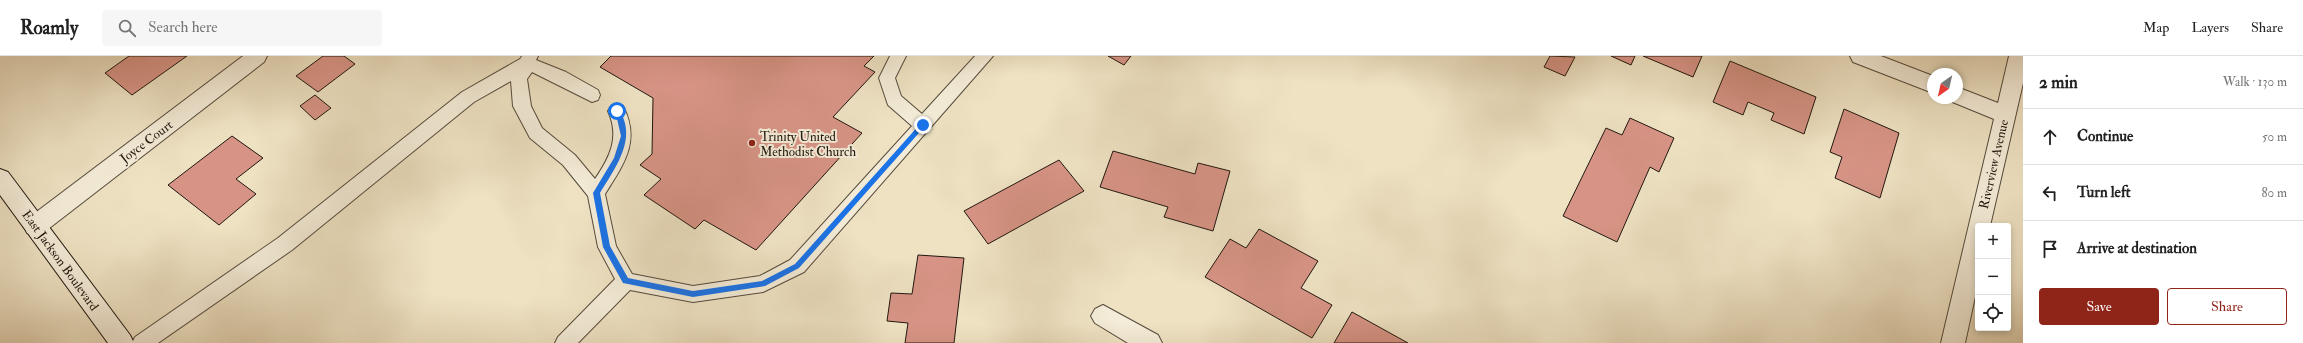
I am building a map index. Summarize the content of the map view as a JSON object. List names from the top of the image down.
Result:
{
  "streets": {
    "street": ["Joyce Court", "Riverview Avenue", "East Jackson Boulevard"]
  },
  "crossings": [
    ["Joyce Court", "East Jackson Boulevard"]
  ],
  "places": ["Trinity United Methodist Church"],
  "north": "bottom left",
  "page": {
    "header": "Roamly",
    "search": "Search here",
    "nav": ["Map", "Layers", "Share"],
    "heading": ["2 min", "Walk · 130 m"],
    "list": [
      ["Continue", "50 m"],
      ["Turn left", "80 m"],
      "Arrive at destination"
    ],
    "map_buttons": ["+", "−"],
    "buttons": ["Save", "Share"]
  }
}
